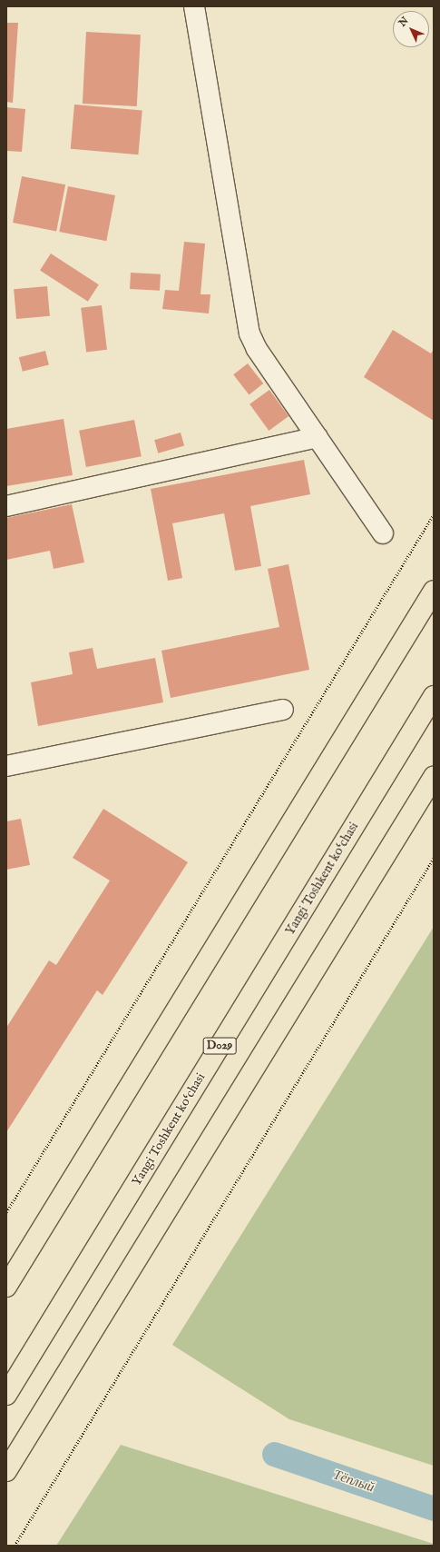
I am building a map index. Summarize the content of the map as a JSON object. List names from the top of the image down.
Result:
{
  "streets": {
    "main road": ["Yangi Toshkent ko‘chasi", "D029"]
  },
  "water": ["Тёплый"],
  "north": "top left"
}
